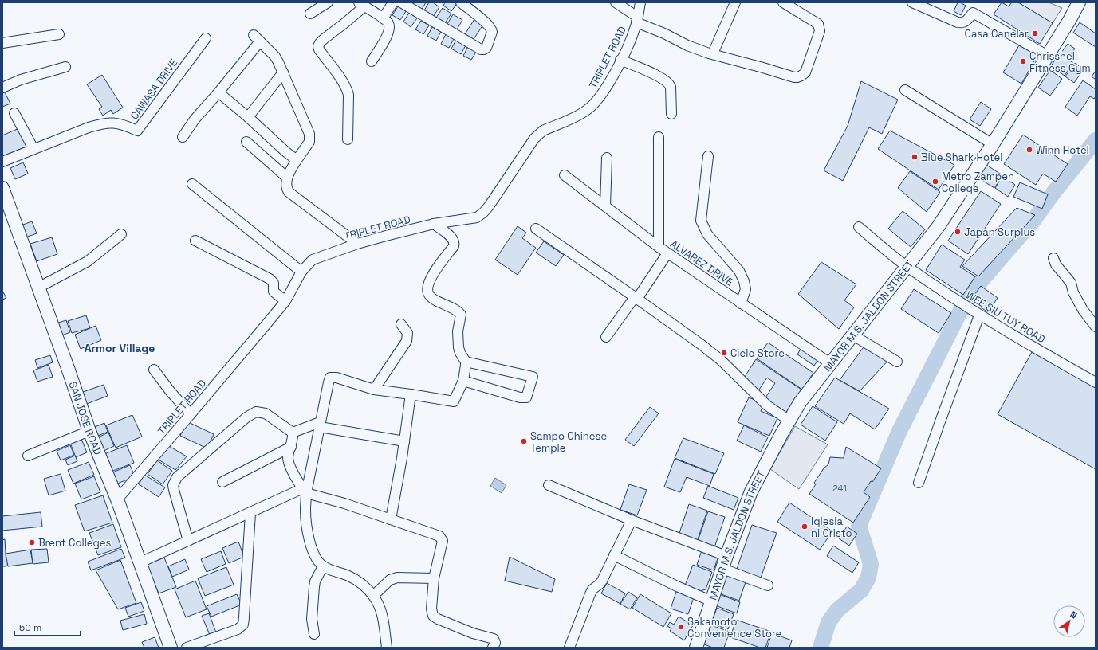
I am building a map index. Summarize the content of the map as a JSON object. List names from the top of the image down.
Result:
{
  "streets": {
    "main road": ["MAYOR M.S. JALDON STREET", "SAN JOSE ROAD"],
    "street": [
      "TRIPLET ROAD",
      "CAWASA DRIVE",
      "ALVAREZ DRIVE",
      "WEE SIU TUY ROAD"
    ]
  },
  "crossings": [
    ["TRIPLET ROAD", "SAN JOSE ROAD"],
    ["ALVAREZ DRIVE", "MAYOR M.S. JALDON STREET"],
    ["MAYOR M.S. JALDON STREET", "WEE SIU TUY ROAD"]
  ],
  "districts": ["Armor Village"],
  "places": [
    "Casa Canelar",
    "Chrisshell Fitness Gym",
    "Winn Hotel",
    "Blue Shark Hotel",
    "Metro Zampen College",
    "Japan Surplus",
    "Cielo Store",
    "Sampo Chinese Temple",
    "Iglesia ni Cristo",
    "Brent Colleges",
    "Sakamoto Convenience Store"
  ],
  "house_numbers": ["241"],
  "scale_bar": "50 m",
  "north": "top right"
}
